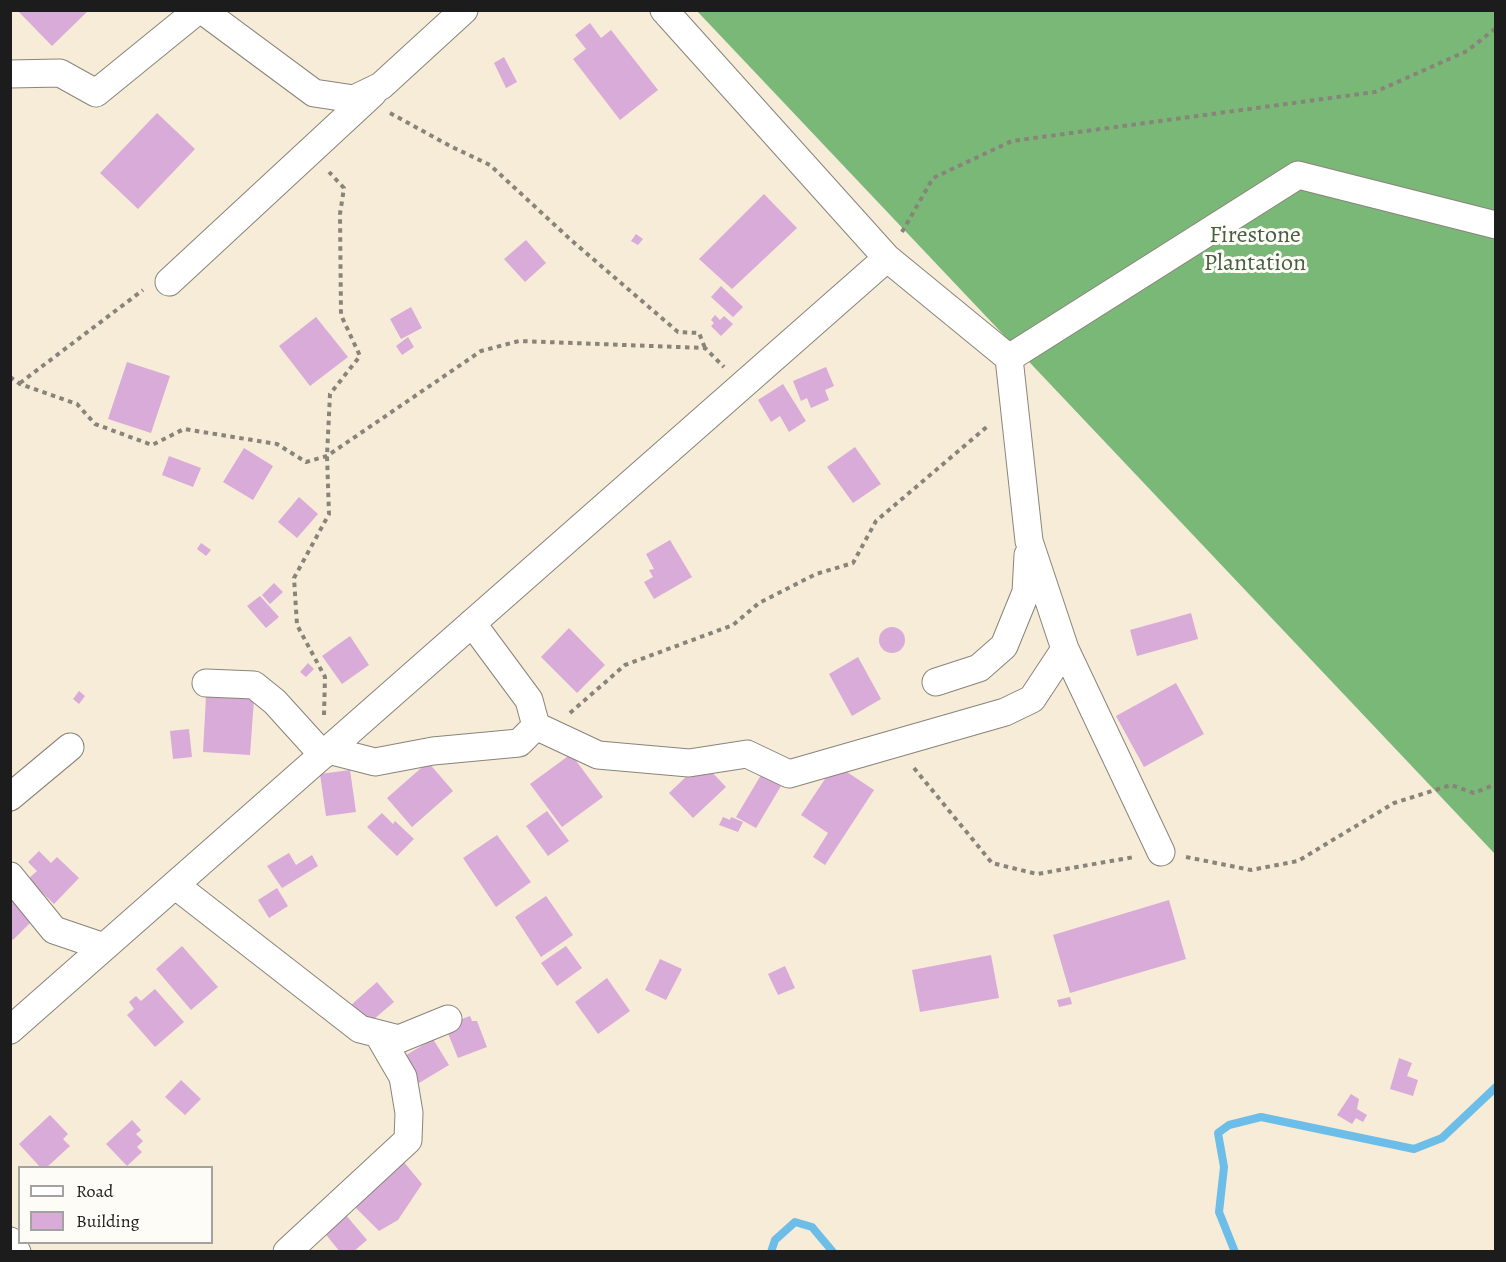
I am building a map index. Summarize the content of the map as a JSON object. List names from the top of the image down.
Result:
{
  "parks": ["Firestone Plantation"],
  "legend": ["Road", "Building"]
}
